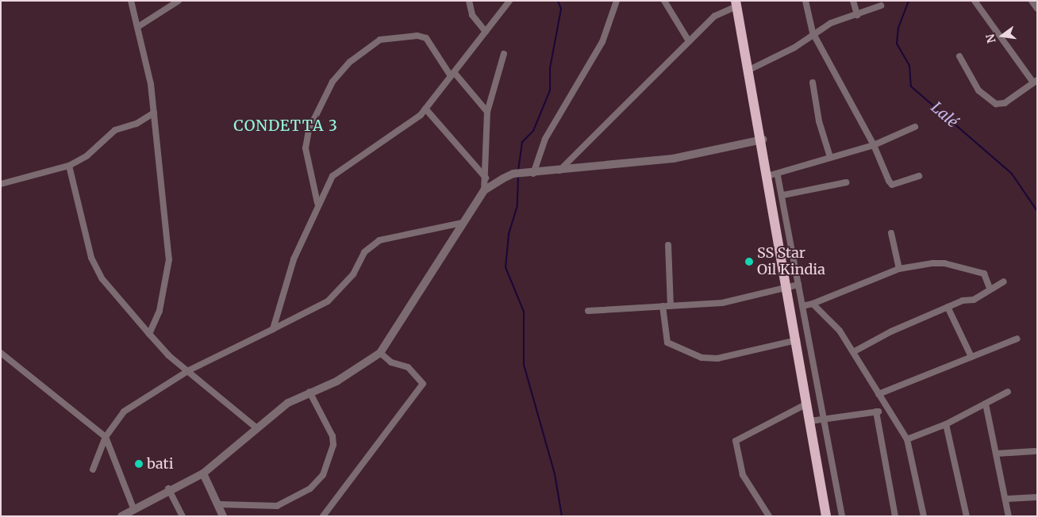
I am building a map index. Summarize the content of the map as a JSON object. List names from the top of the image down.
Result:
{
  "districts": ["СONDETTA 3"],
  "water": ["Lalé"],
  "places": ["SS Star Oil Kindia", "bati"],
  "north": "left"
}
